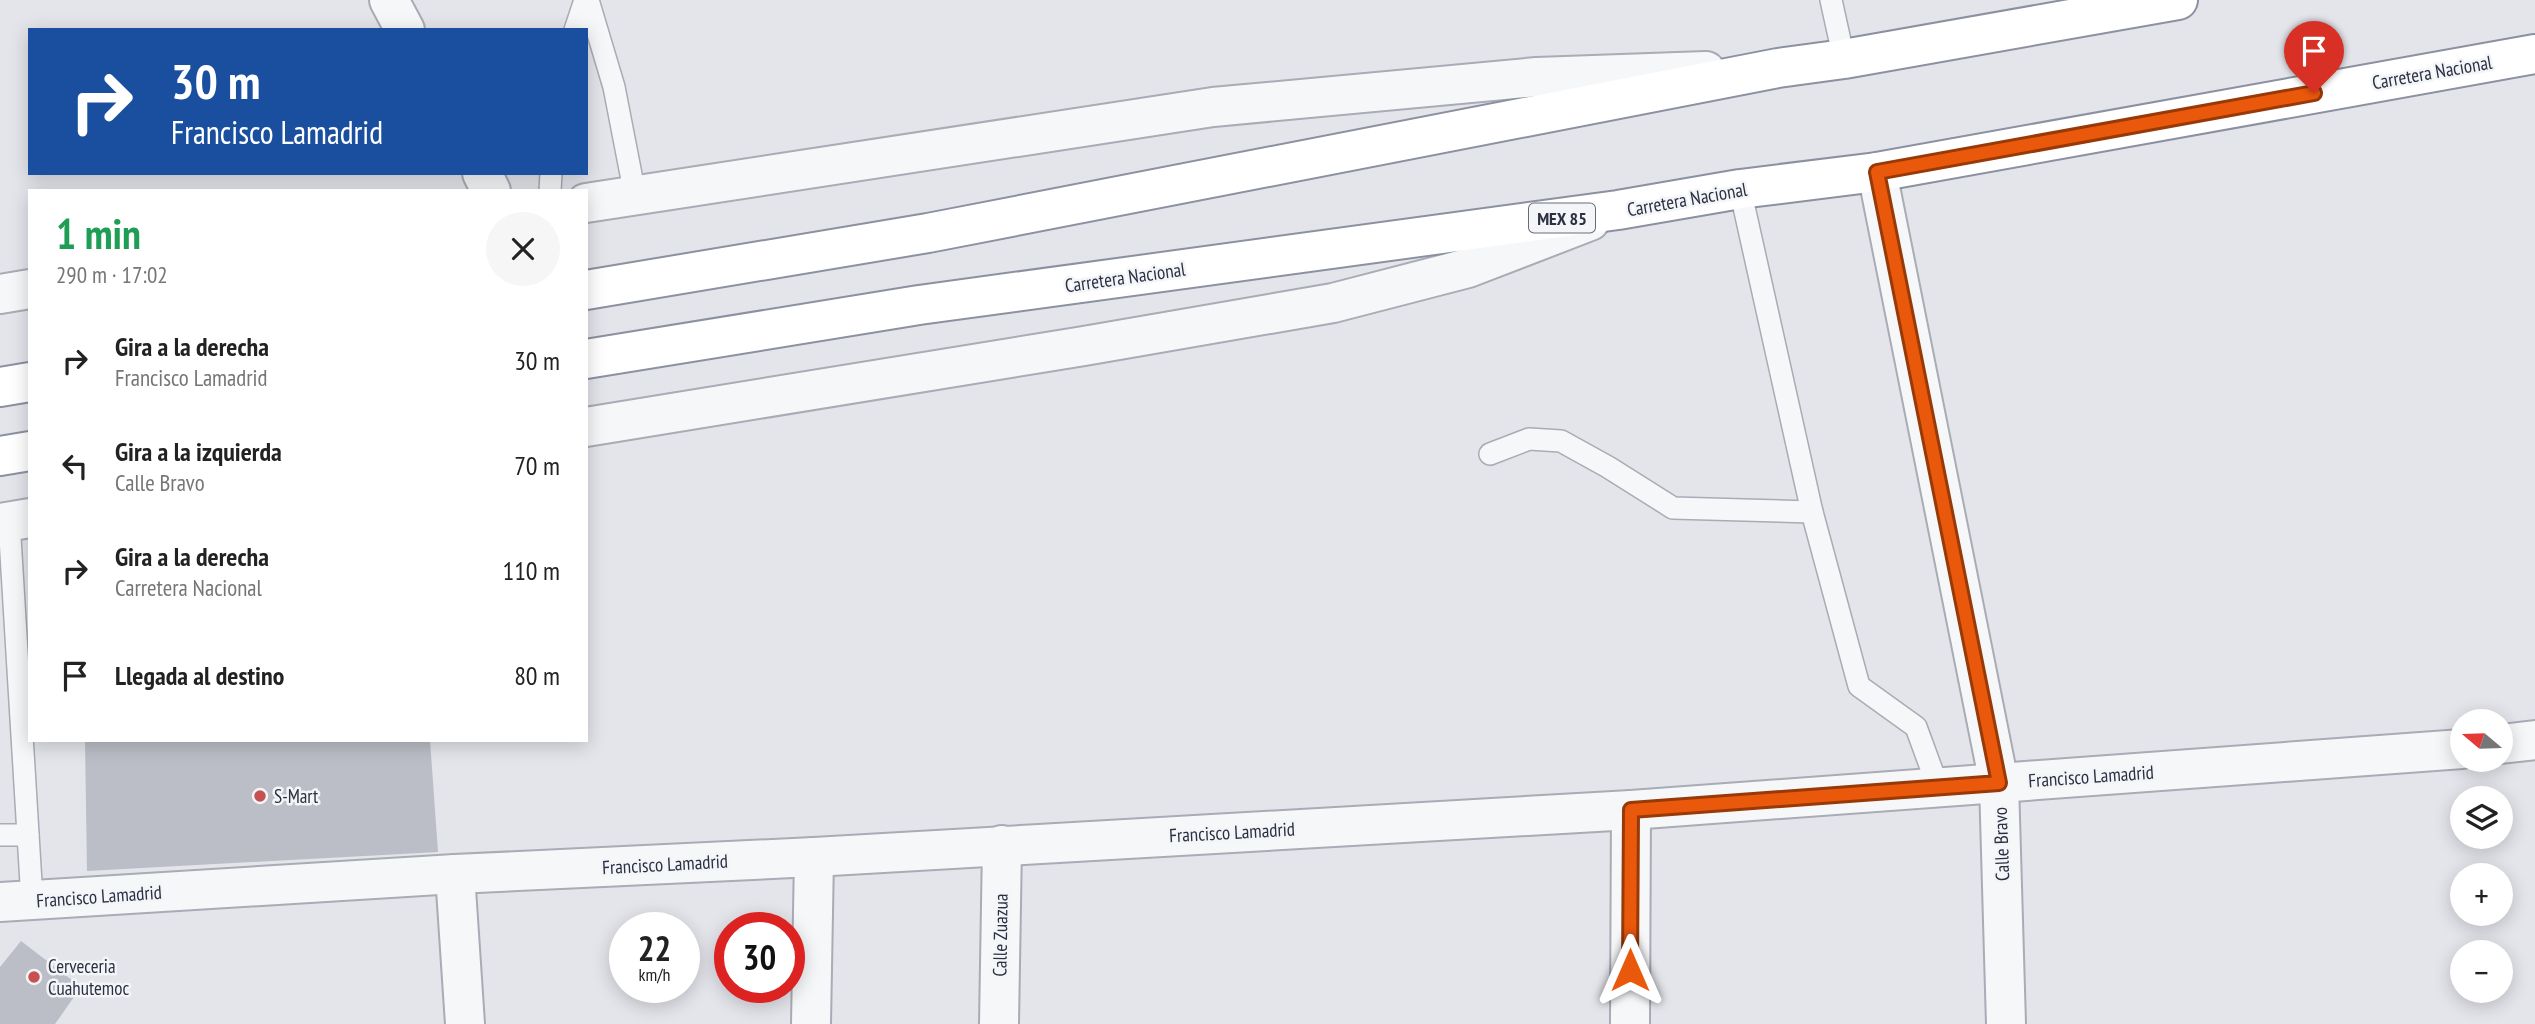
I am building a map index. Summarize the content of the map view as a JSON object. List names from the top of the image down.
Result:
{
  "streets": {
    "highway": ["Carretera Nacional", "MEX 85"],
    "street": ["Francisco Lamadrid", "Calle Bravo", "Calle Zuazua"]
  },
  "crossings": [
    ["Carretera Nacional", "Calle Bravo"],
    ["Francisco Lamadrid", "Calle Bravo"],
    ["Francisco Lamadrid", "Calle Zuazua"]
  ],
  "places": ["S-Mart", "Cerveceria Cuahutemoc"],
  "north": "left",
  "page": {
    "turn": ["30 m", "Francisco Lamadrid"],
    "heading": ["1 min", "290 m · 17:02"],
    "list": [
      {
        "name": "Gira a la derecha",
        "note": "Francisco Lamadrid",
        "value": "30 m"
      },
      {
        "name": "Gira a la izquierda",
        "note": "Calle Bravo",
        "value": "70 m"
      },
      {
        "name": "Gira a la derecha",
        "note": "Carretera Nacional",
        "value": "110 m"
      },
      {
        "name": "Llegada al destino",
        "value": "80 m"
      }
    ],
    "map_buttons": ["+", "−"],
    "speed": "22 km/h",
    "limit": "30"
  }
}
